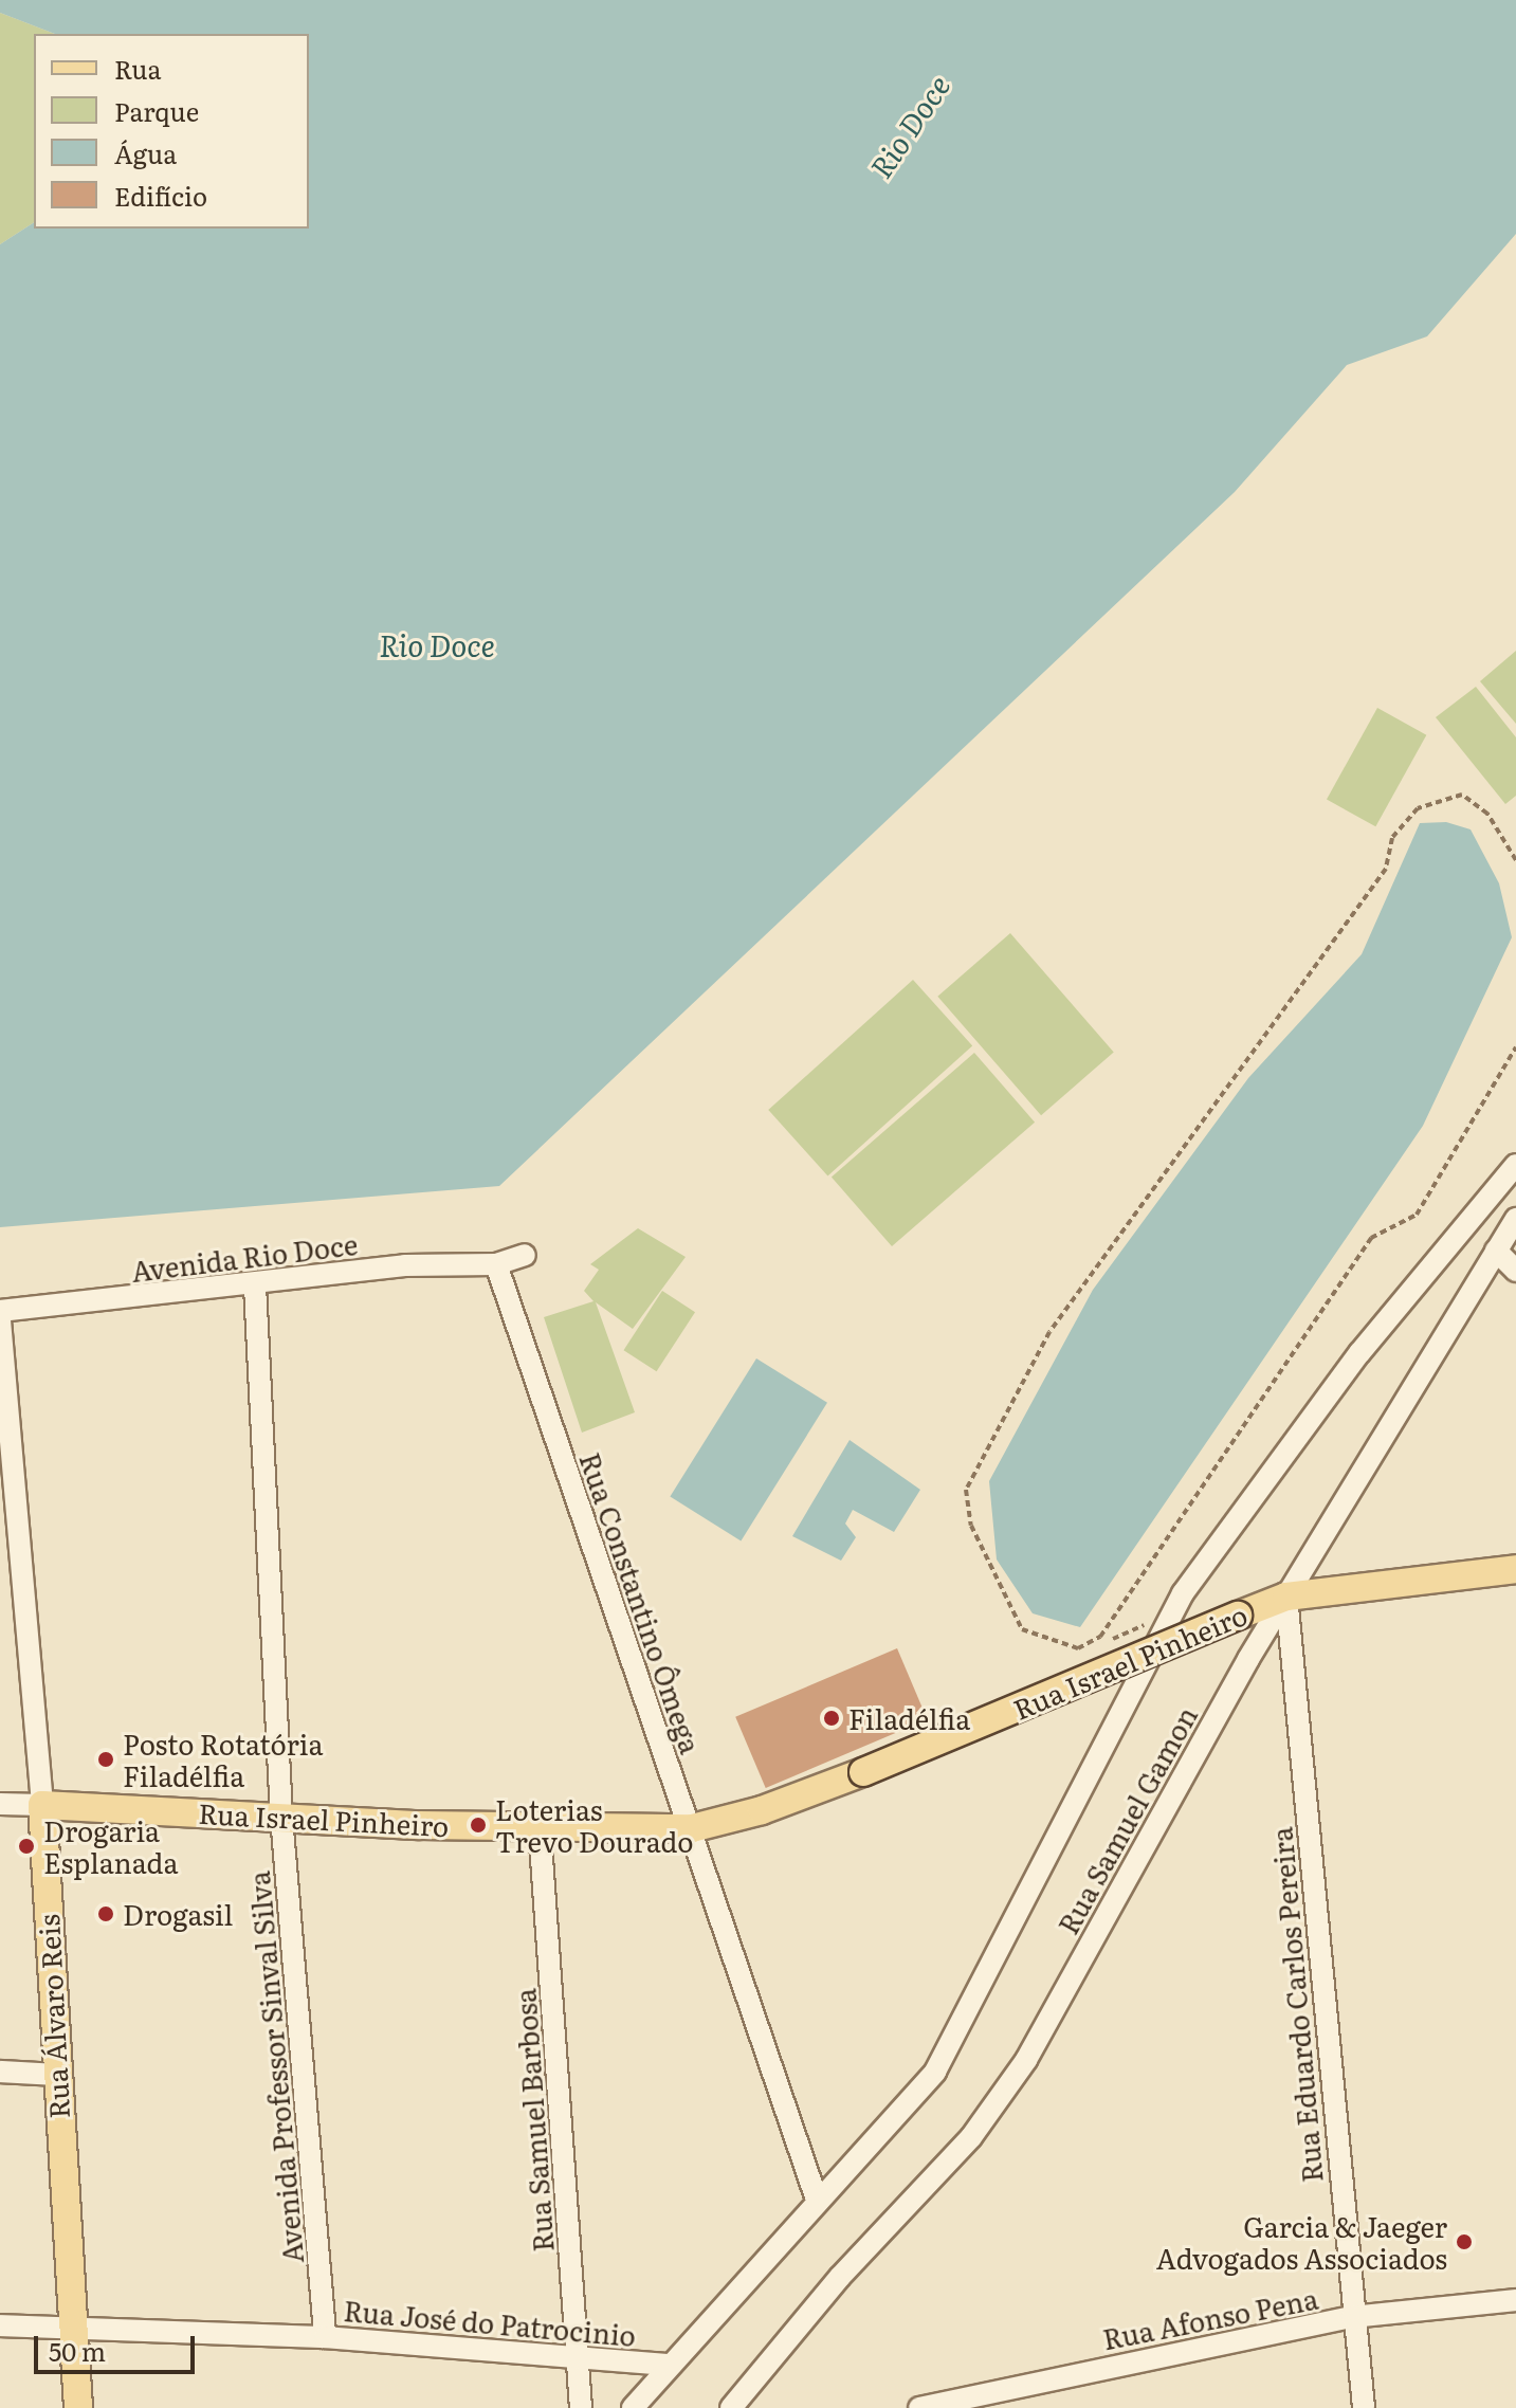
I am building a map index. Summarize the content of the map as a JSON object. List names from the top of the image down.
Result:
{
  "streets": {
    "main road": ["Rua Israel Pinheiro", "Rua Álvaro Reis"],
    "street": [
      "Avenida Rio Doce",
      "Rua Constantino Ômega",
      "Rua Samuel Gamon",
      "Rua Eduardo Carlos Pereira",
      "Avenida Professor Sinval Silva",
      "Rua Samuel Barbosa",
      "Rua Afonso Pena",
      "Rua José do Patrocinio"
    ]
  },
  "crossings": [
    ["Avenida Rio Doce", "Rua Constantino Ômega"],
    ["Avenida Rio Doce", "Avenida Professor Sinval Silva"],
    ["Rua Constantino Ômega", "Rua Israel Pinheiro"],
    ["Rua Israel Pinheiro", "Rua Samuel Gamon"],
    ["Rua Israel Pinheiro", "Rua Eduardo Carlos Pereira"],
    ["Rua Israel Pinheiro", "Rua Álvaro Reis"],
    ["Rua Israel Pinheiro", "Avenida Professor Sinval Silva"],
    ["Rua Israel Pinheiro", "Rua Samuel Barbosa"],
    ["Rua Samuel Gamon", "Rua Eduardo Carlos Pereira"],
    ["Rua Eduardo Carlos Pereira", "Rua Afonso Pena"],
    ["Rua Álvaro Reis", "Rua José do Patrocinio"],
    ["Avenida Professor Sinval Silva", "Rua José do Patrocinio"],
    ["Rua Samuel Barbosa", "Rua José do Patrocinio"]
  ],
  "water": ["Rio Doce"],
  "places": [
    "Filadélfia",
    "Posto Rotatória Filadélfia",
    "Loterias Trevo Dourado",
    "Drogaria Esplanada",
    "Drogasil",
    "Garcia & Jaeger Advogados Associados"
  ],
  "legend": [
    "Rua",
    "Parque",
    "Água",
    "Edifício"
  ],
  "scale_bar": "50 m"
}
